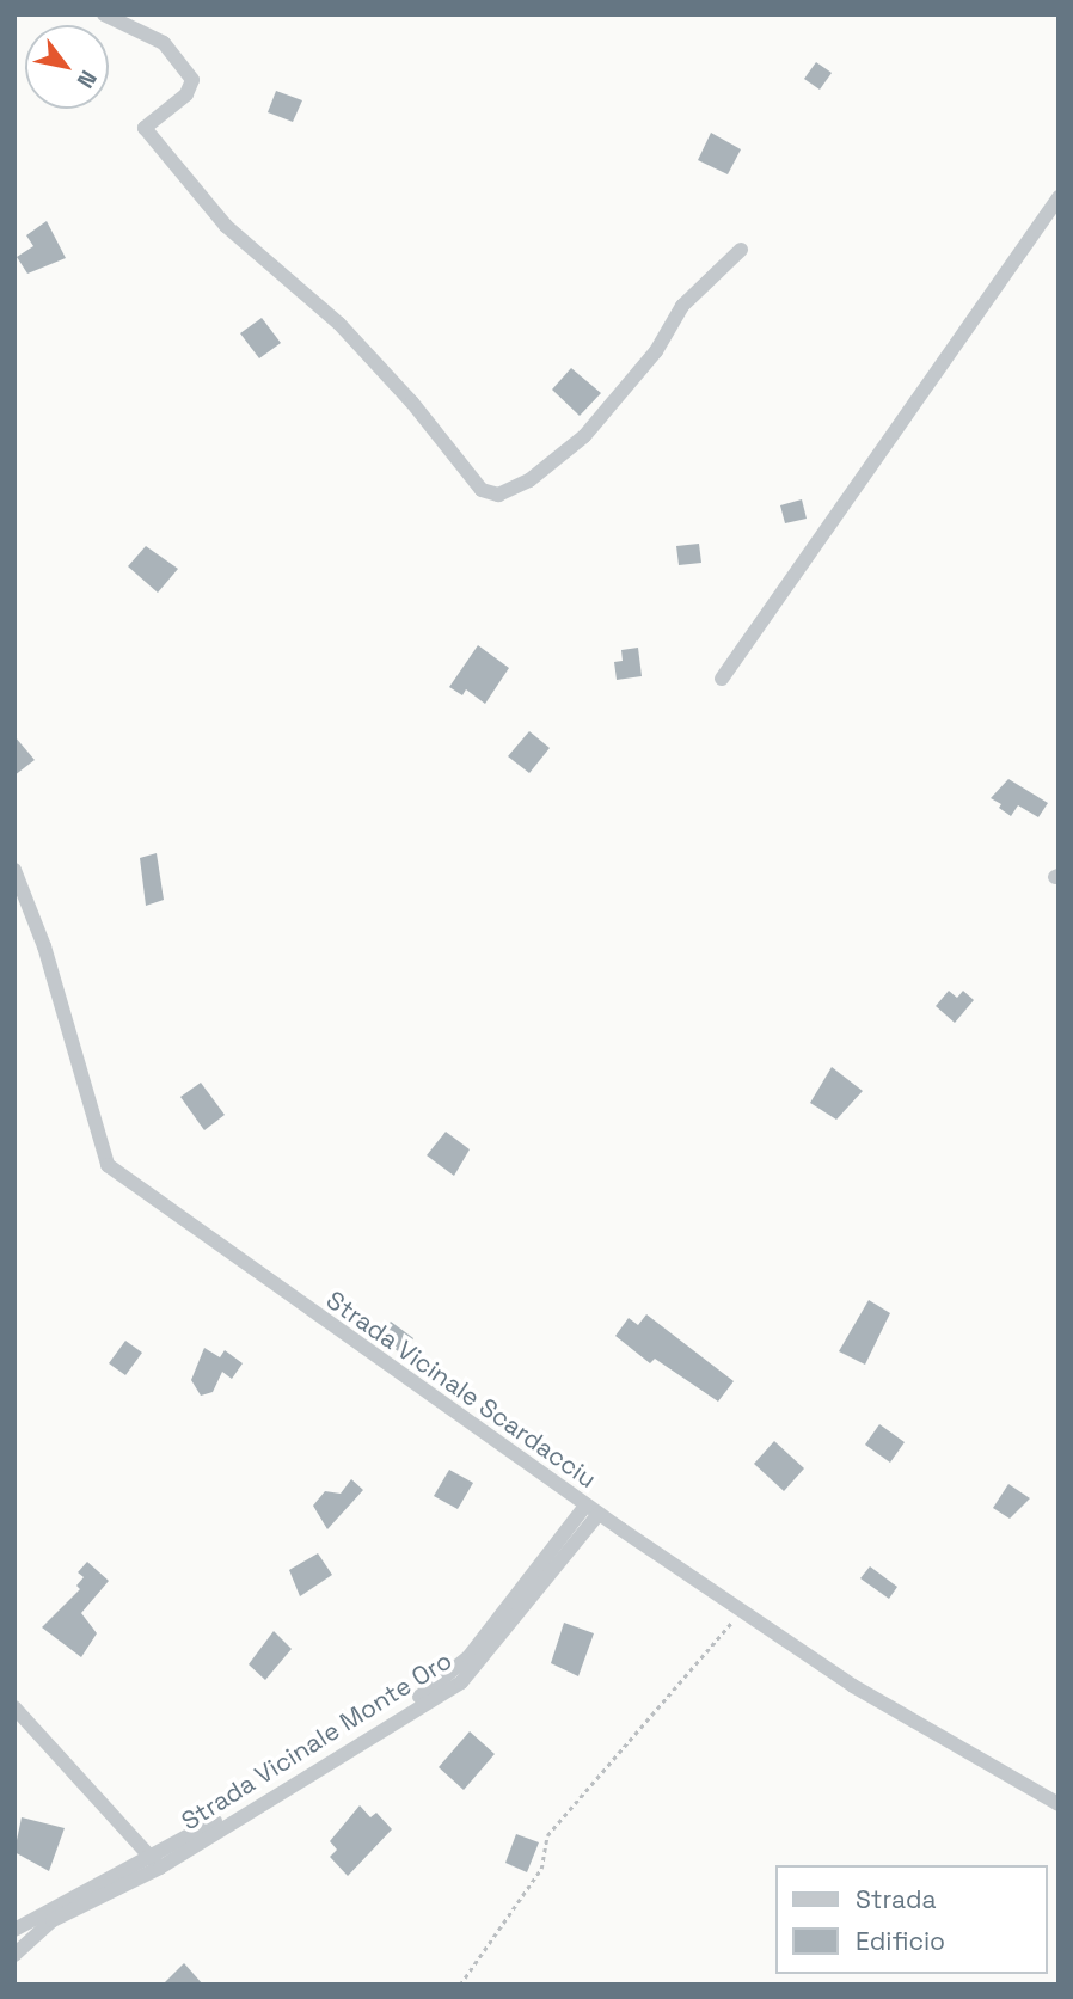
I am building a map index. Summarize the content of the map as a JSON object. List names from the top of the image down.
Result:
{
  "streets": {
    "street": ["Strada Vicinale Scardacciu", "Strada Vicinale Monte Oro"]
  },
  "crossings": [
    ["Strada Vicinale Scardacciu", "Strada Vicinale Monte Oro"]
  ],
  "legend": ["Strada", "Edificio"],
  "north": "bottom right"
}
